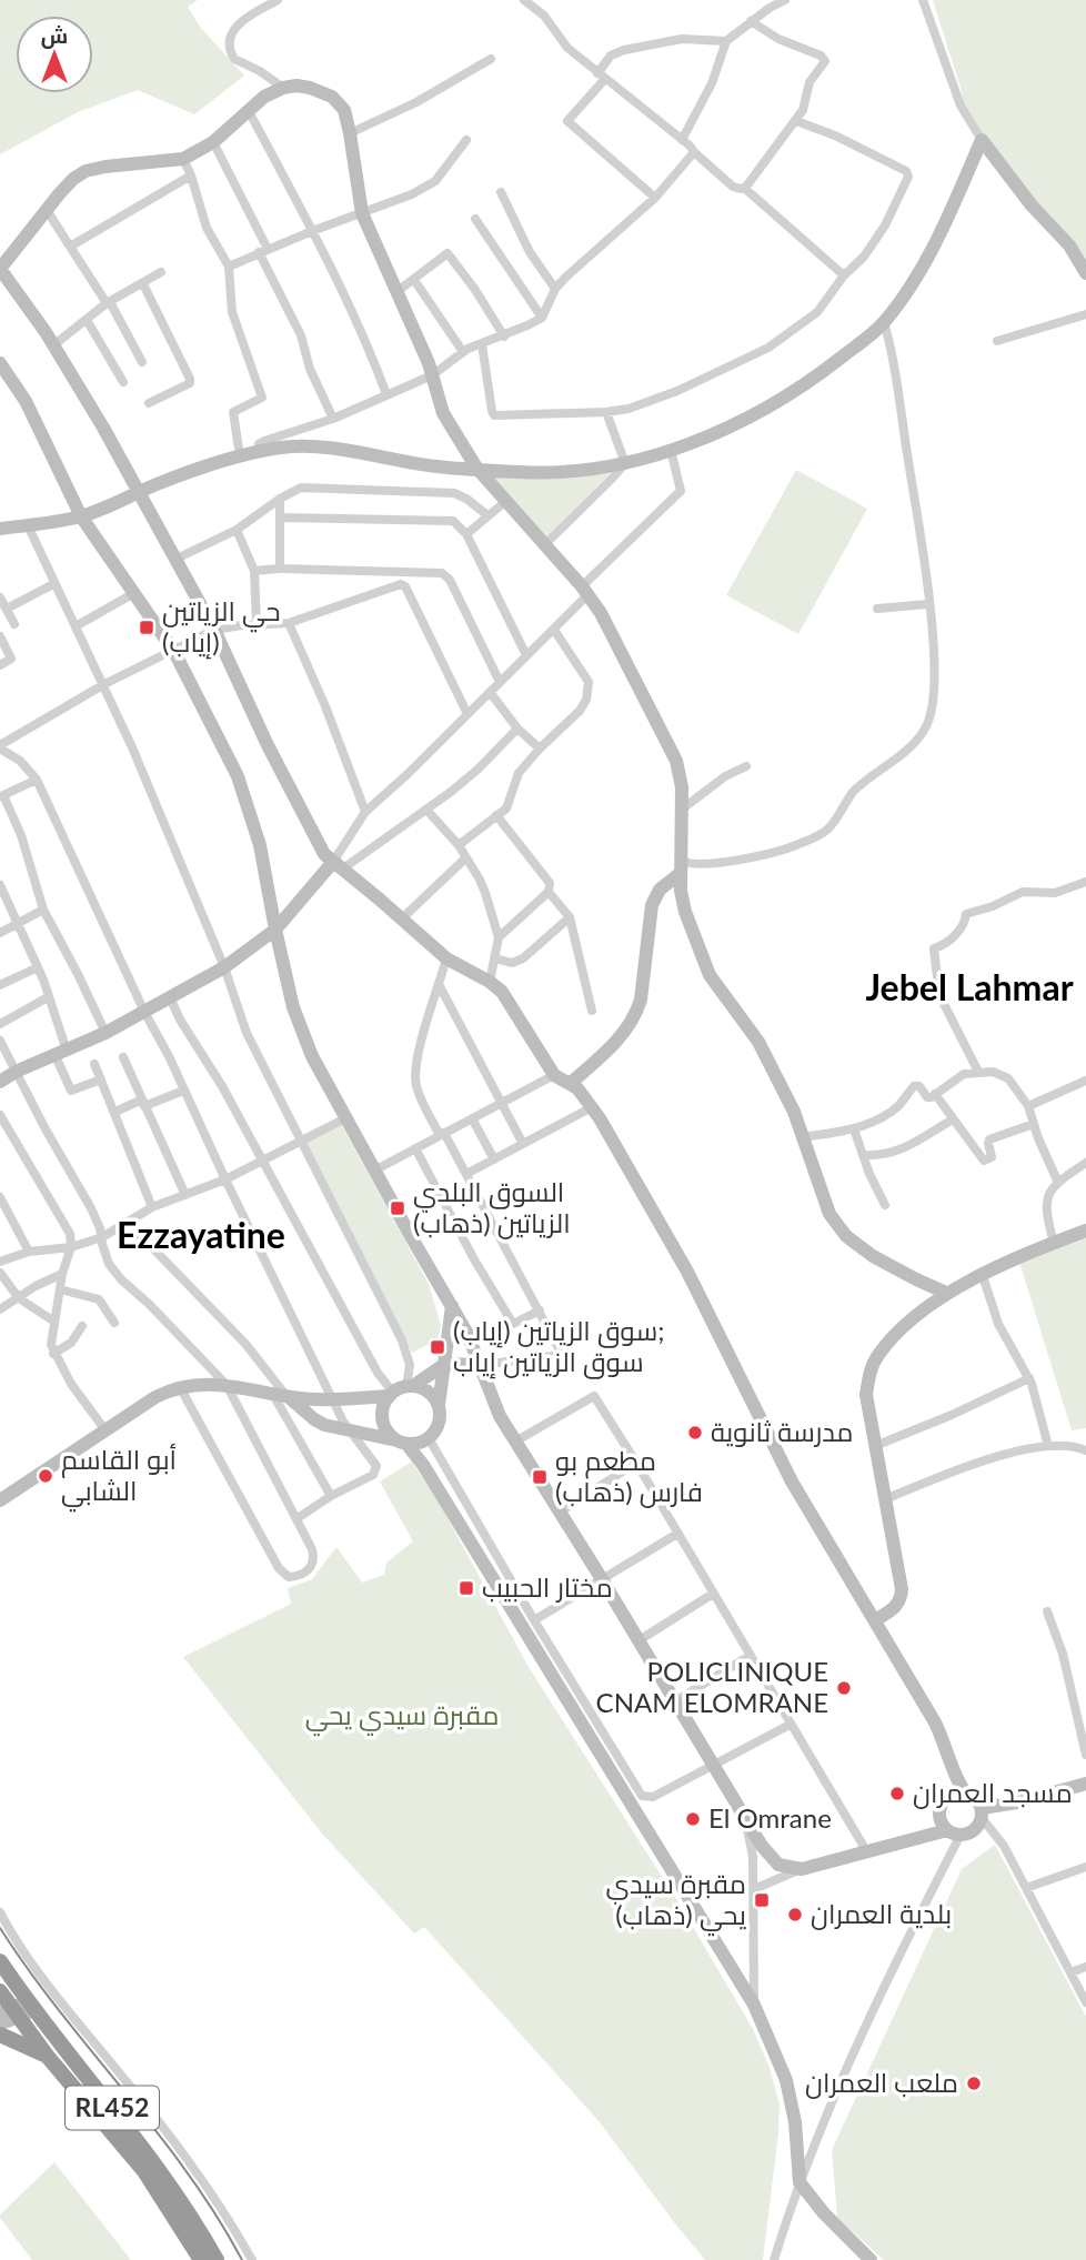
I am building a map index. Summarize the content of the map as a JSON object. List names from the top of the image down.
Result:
{
  "streets": {
    "highway": ["RL452"]
  },
  "districts": ["Jebel Lahmar", "Ezzayatine"],
  "parks": ["مقبرة سيدي يحي"],
  "places": {
    "transit": [
      "حي الزياتين (إياب)",
      "السوق البلدي الزياتين (ذهاب)",
      "سوق الزياتين (إياب); سوق الزياتين إياب",
      "مطعم بو فارس (ذهاب)",
      "مختار الحبيب",
      "مقبرة سيدي يحي (ذهاب)"
    ],
    "other": [
      "مدرسة ثانوية",
      "أبو القاسم الشابي",
      "POLICLINIQUE CNAM ELOMRANE",
      "مسجد العمران",
      "El Omrane",
      "بلدية العمران",
      "ملعب العمران"
    ]
  },
  "north": "top"
}
